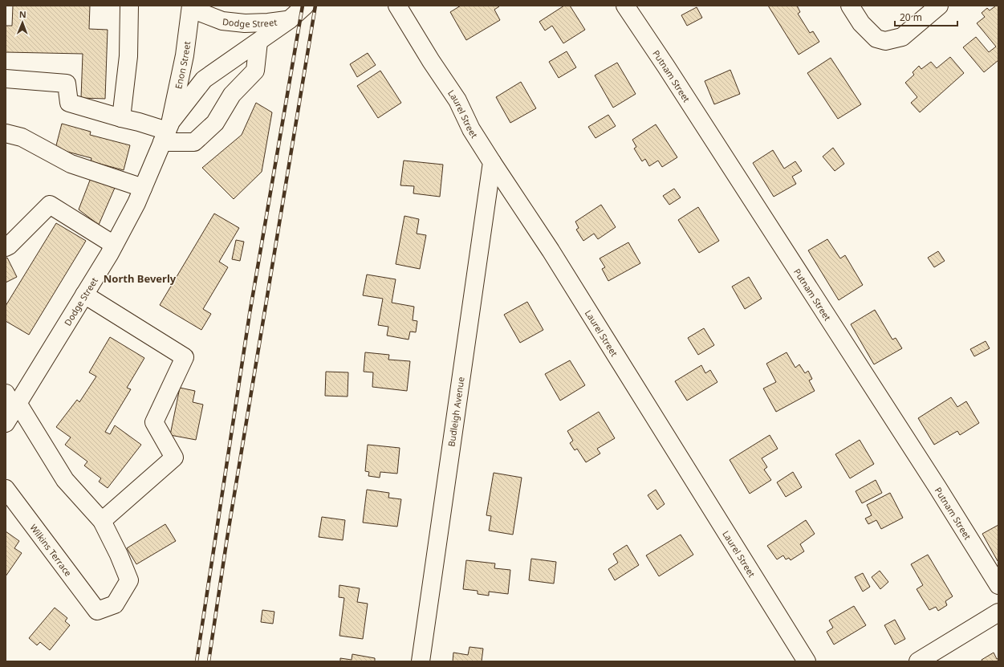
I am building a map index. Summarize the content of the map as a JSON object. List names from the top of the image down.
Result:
{
  "streets": {
    "street": [
      "Dodge Street",
      "Enon Street",
      "Putnam Street",
      "Laurel Street",
      "Budleigh Avenue",
      "Wilkins Terrace"
    ]
  },
  "crossings": [
    ["Dodge Street", "Enon Street"],
    ["Laurel Street", "Budleigh Avenue"]
  ],
  "districts": ["North Beverly"],
  "scale_bar": "20 m",
  "north": "top"
}
